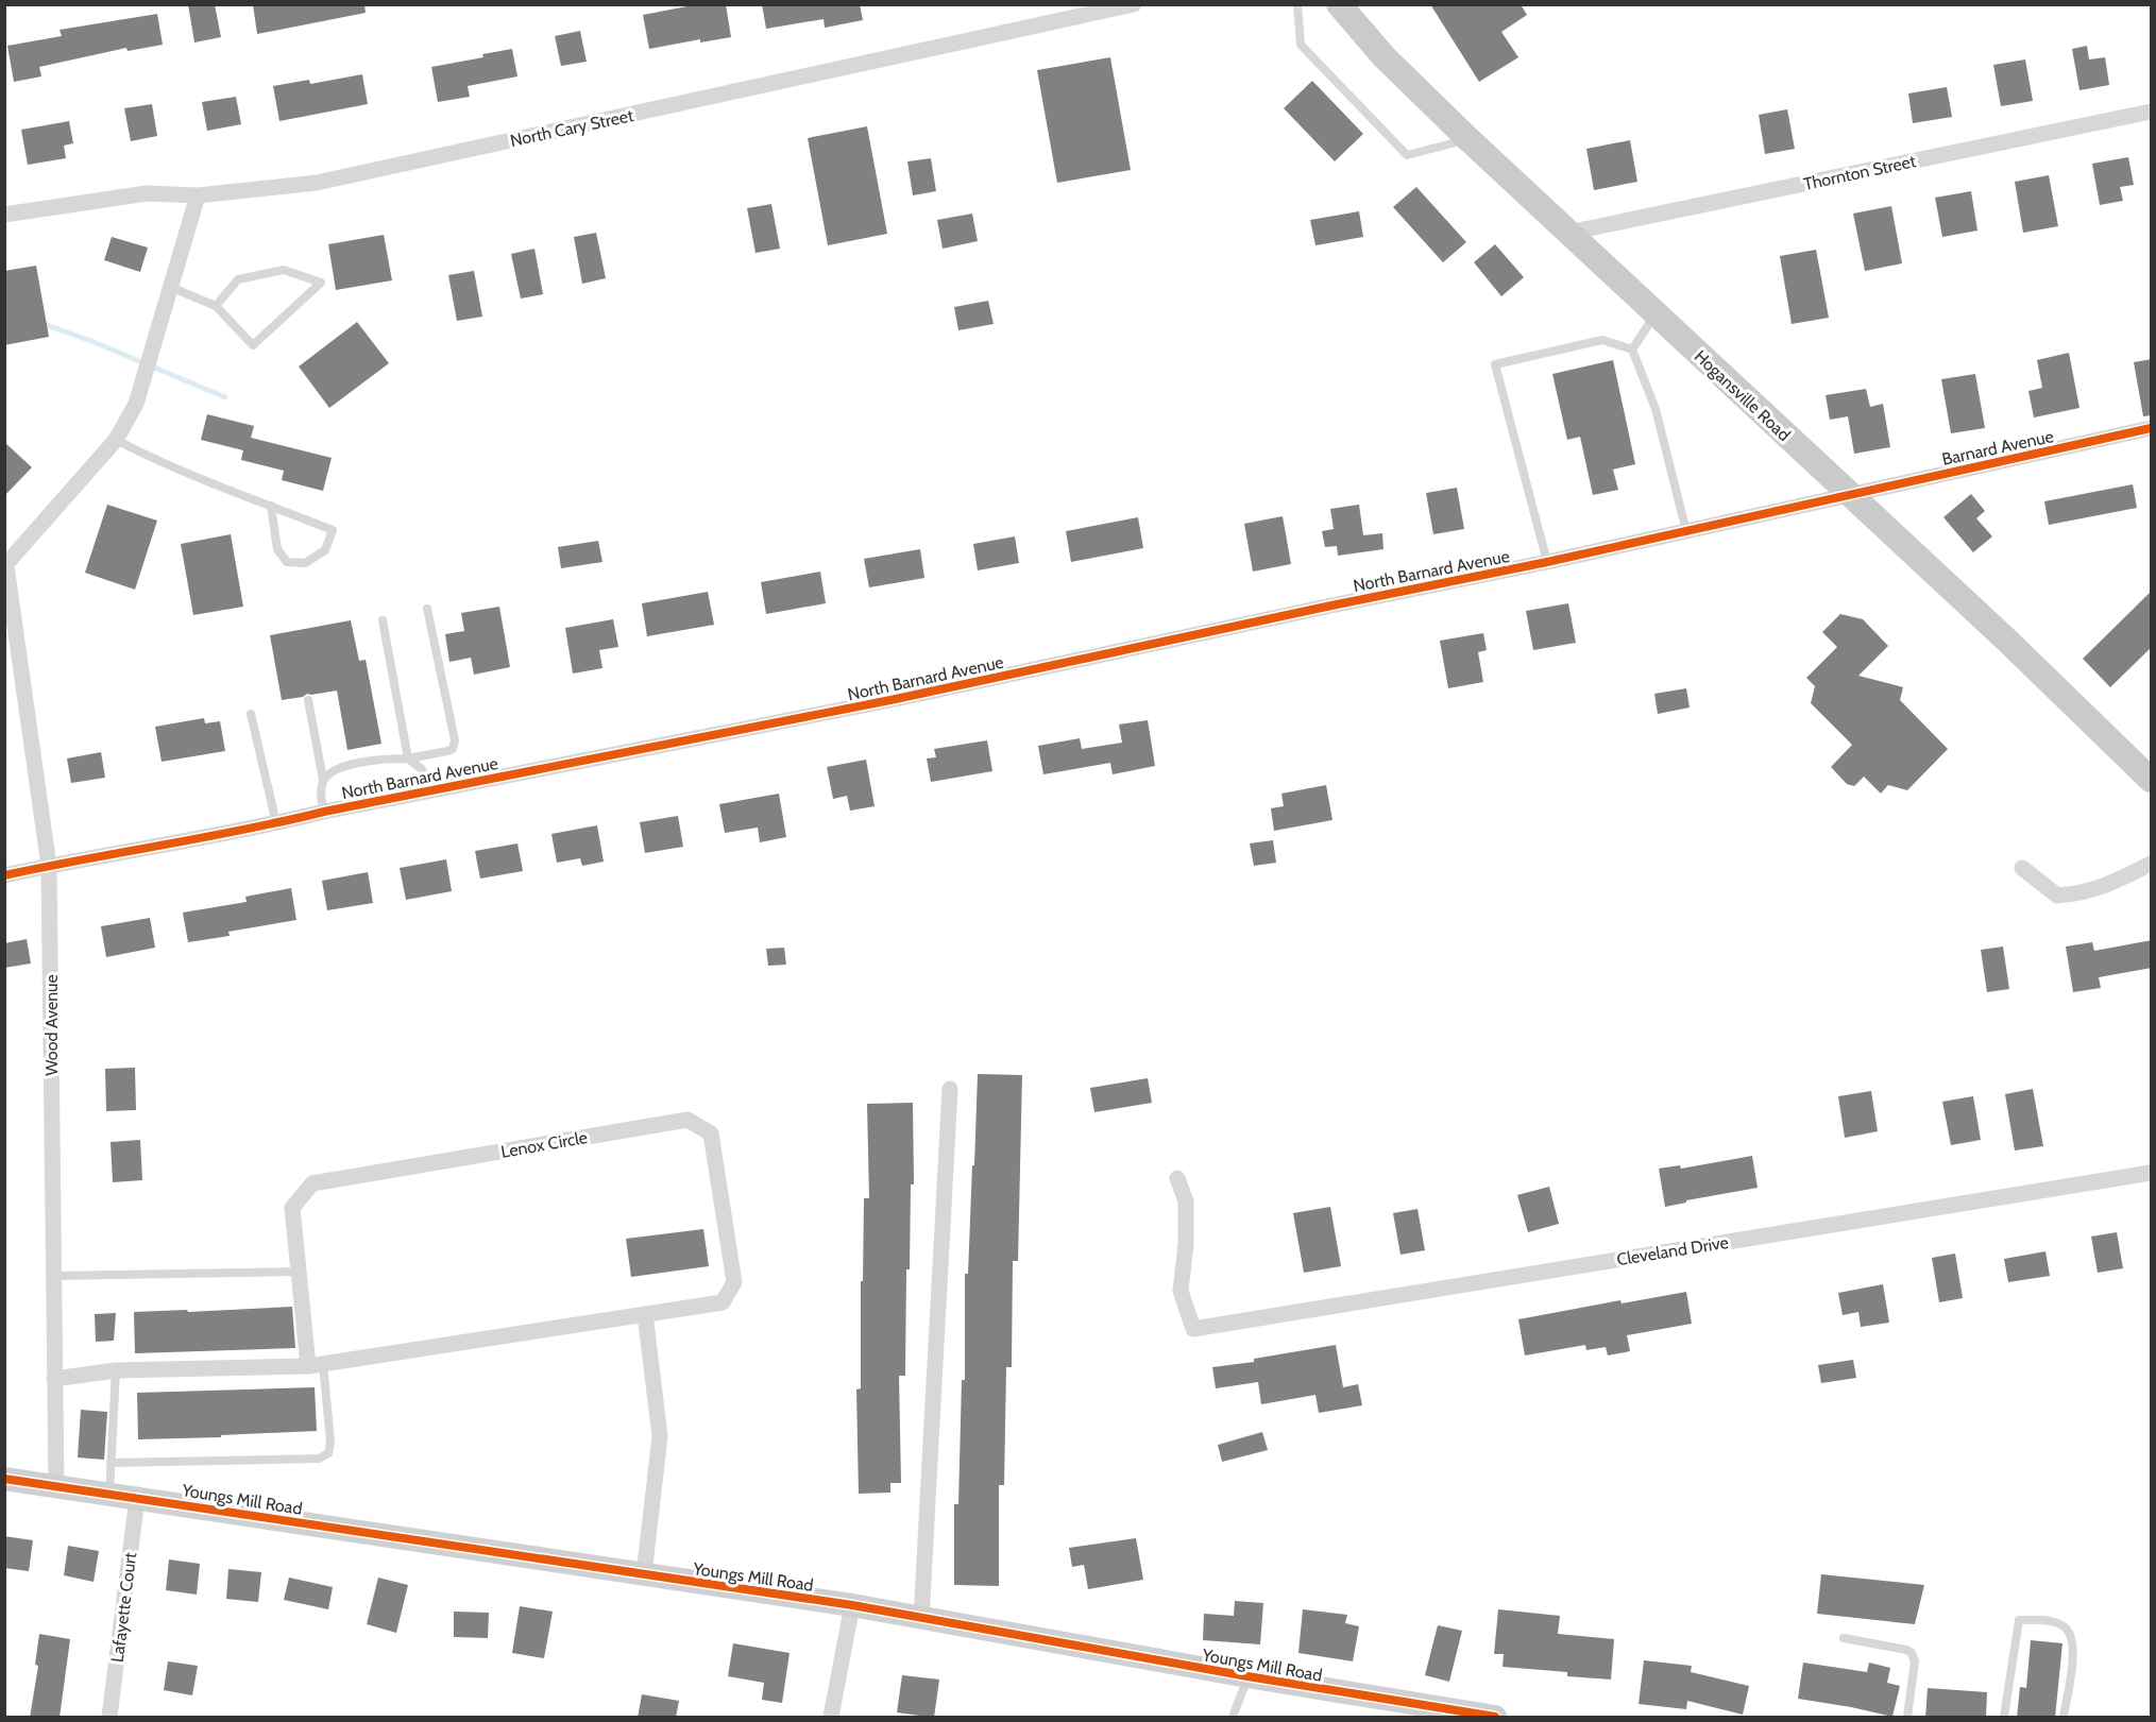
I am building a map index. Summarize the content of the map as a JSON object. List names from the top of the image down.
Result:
{
  "streets": {
    "main road": ["Hogansville Road"],
    "street": [
      "North Cary Street",
      "Thornton Street",
      "Barnard Avenue",
      "North Barnard Avenue",
      "Wood Avenue",
      "Lenox Circle",
      "Cleveland Drive",
      "Youngs Mill Road",
      "Lafayette Court"
    ]
  },
  "crossings": [
    ["Thornton Street", "Hogansville Road"],
    ["Hogansville Road", "Barnard Avenue"],
    ["Hogansville Road", "North Barnard Avenue"],
    ["Barnard Avenue", "North Barnard Avenue"],
    ["North Barnard Avenue", "Wood Avenue"],
    ["Wood Avenue", "Lenox Circle"],
    ["Wood Avenue", "Youngs Mill Road"],
    ["Youngs Mill Road", "Lafayette Court"]
  ]
}
